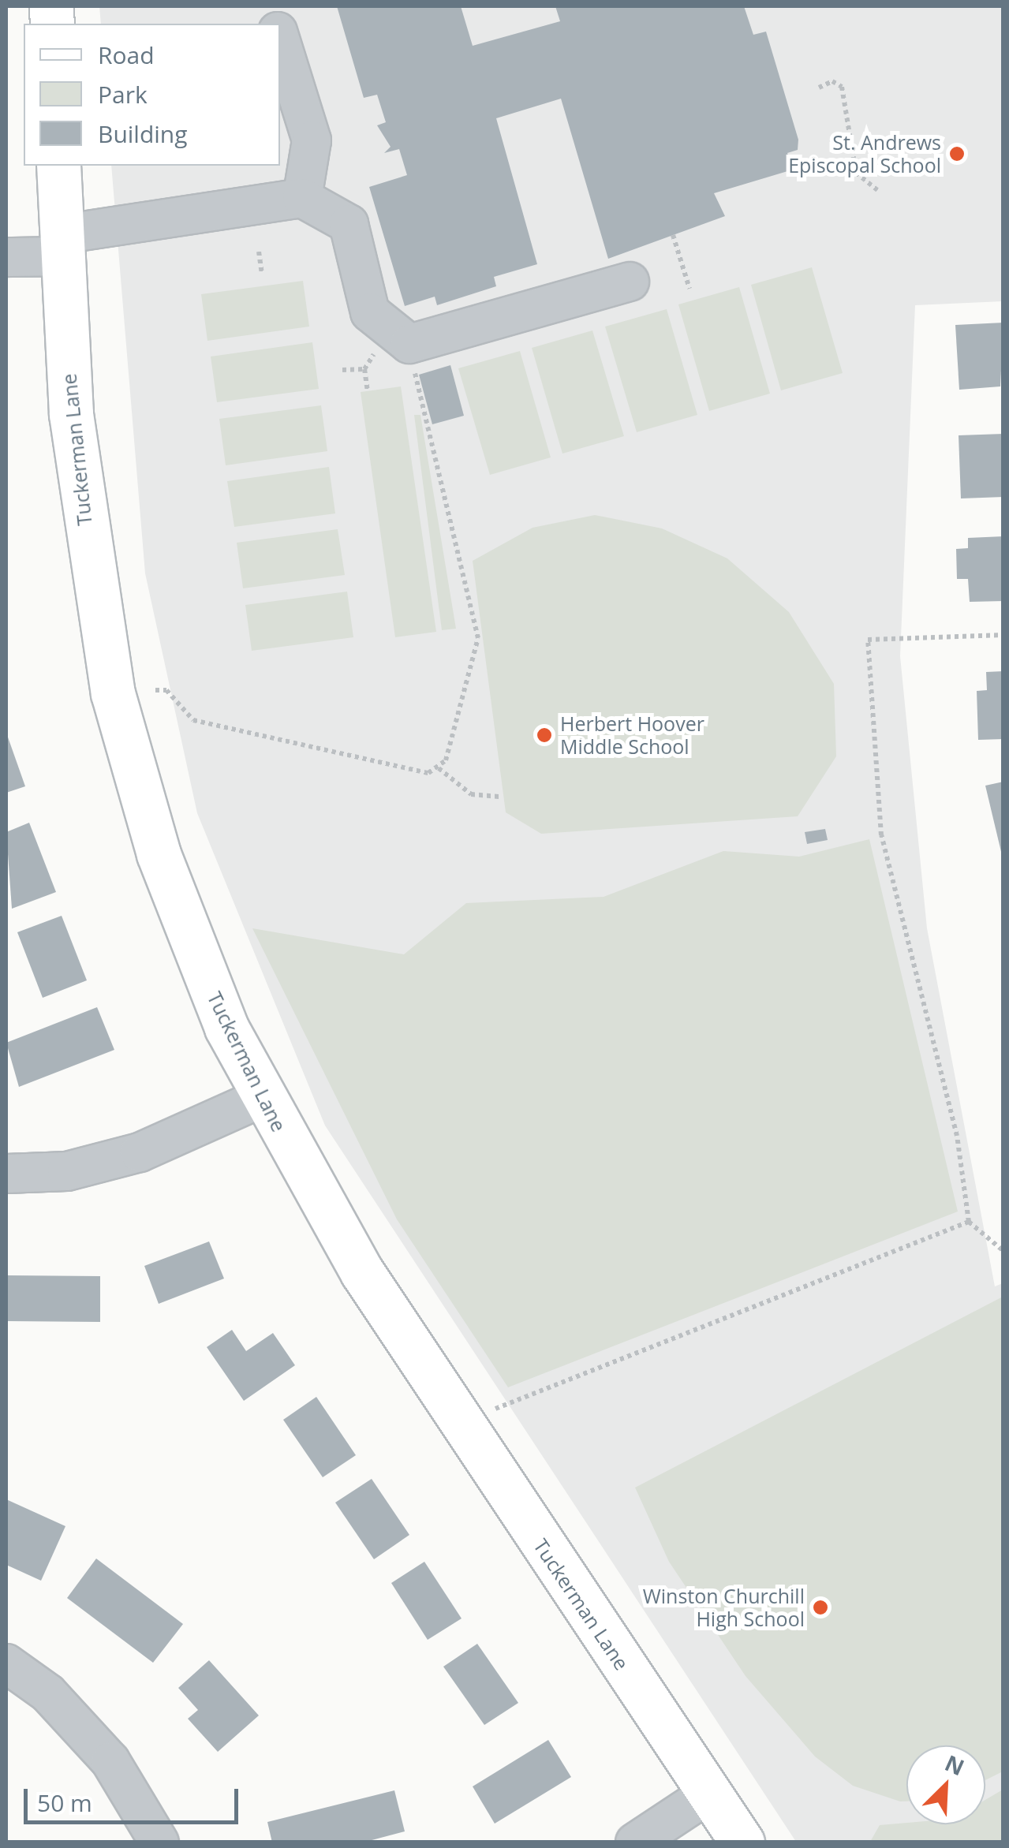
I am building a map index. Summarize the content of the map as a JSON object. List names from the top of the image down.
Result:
{
  "streets": {
    "main road": ["Tuckerman Lane"]
  },
  "places": ["St. Andrews Episcopal School", "Herbert Hoover Middle School", "Winston Churchill High School"],
  "legend": ["Road", "Park", "Building"],
  "scale_bar": "50 m",
  "north": "top right"
}
